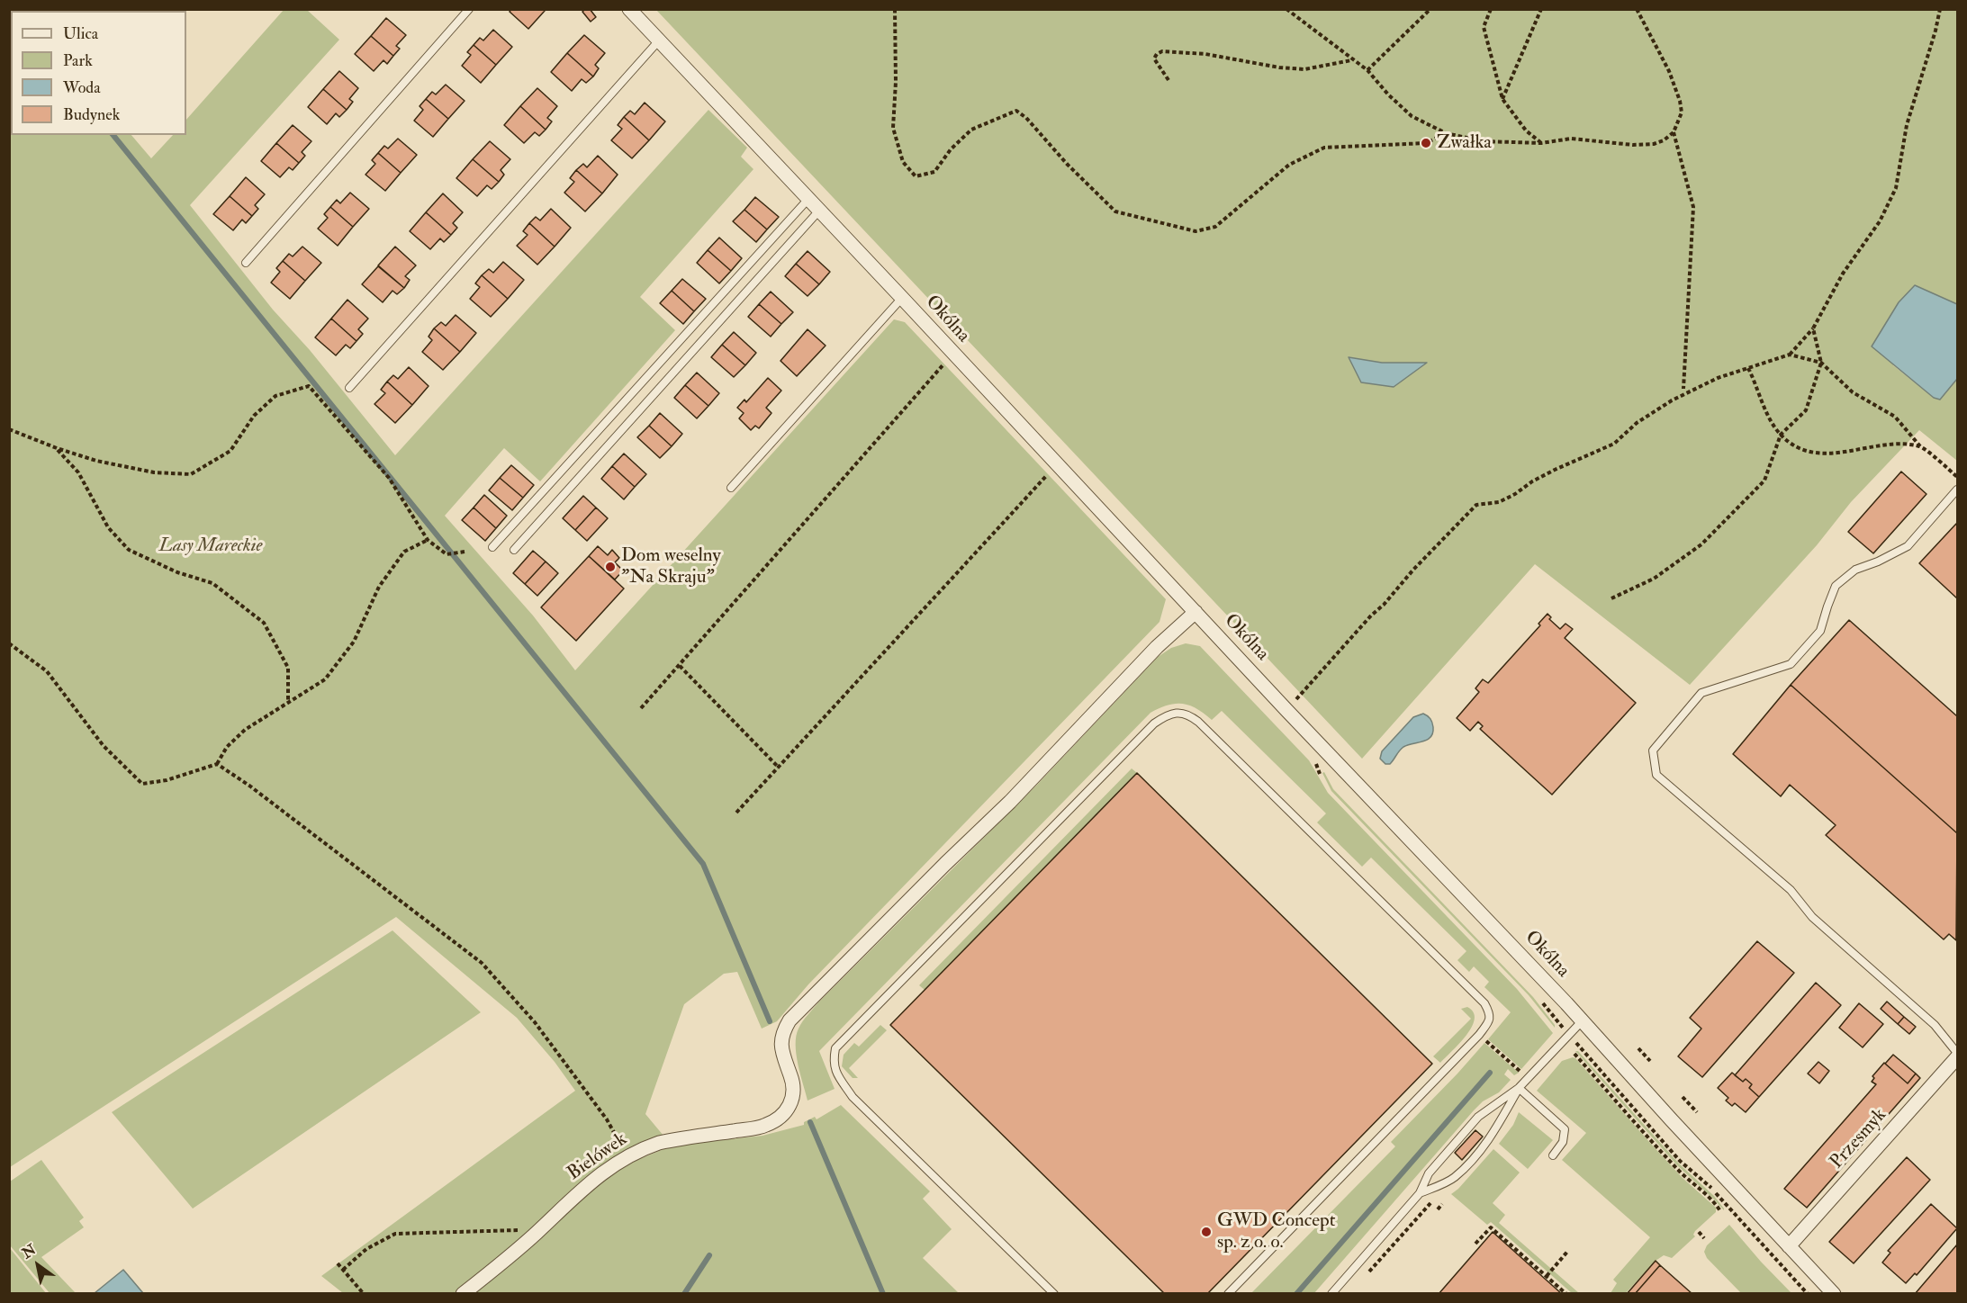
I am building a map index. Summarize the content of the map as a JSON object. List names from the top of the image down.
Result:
{
  "streets": {
    "street": ["Okólna", "Przesmyk", "Bielówek"]
  },
  "crossings": [
    ["Okólna", "Przesmyk"],
    ["Okólna", "Bielówek"]
  ],
  "parks": ["Lasy Mareckie"],
  "places": ["Zwałka", "Dom weselny \"Na Skraju\"", "GWD Concept sp. z o. o."],
  "legend": [
    "Ulica",
    "Park",
    "Woda",
    "Budynek"
  ],
  "north": "top left"
}
